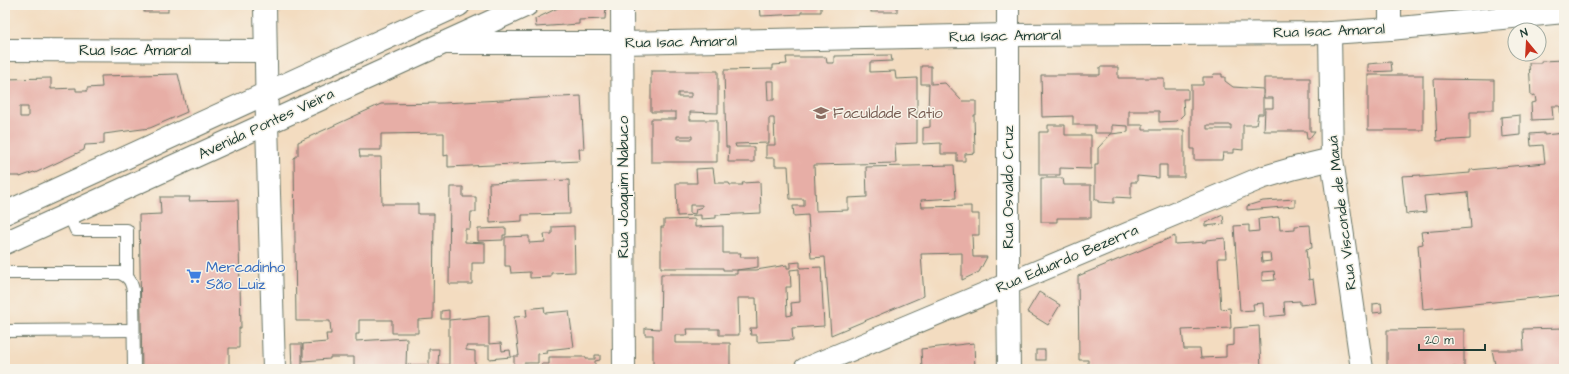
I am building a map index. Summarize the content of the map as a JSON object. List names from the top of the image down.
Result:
{
  "streets": {
    "street": [
      "Rua Isac Amaral",
      "Avenida Pontes Vieira",
      "Rua Joaquim Nabuco",
      "Rua Osvaldo Cruz",
      "Rua Visconde de Mauá",
      "Rua Eduardo Bezerra"
    ]
  },
  "crossings": [
    ["Rua Isac Amaral", "Avenida Pontes Vieira"],
    ["Rua Isac Amaral", "Rua Joaquim Nabuco"],
    ["Rua Isac Amaral", "Rua Osvaldo Cruz"],
    ["Rua Isac Amaral", "Rua Visconde de Mauá"],
    ["Rua Osvaldo Cruz", "Rua Eduardo Bezerra"],
    ["Rua Visconde de Mauá", "Rua Eduardo Bezerra"]
  ],
  "places": {
    "school or university": ["Faculdade Ratio"],
    "supermarket": ["Mercadinho São Luiz"]
  },
  "scale_bar": "20 m",
  "north": "top"
}
